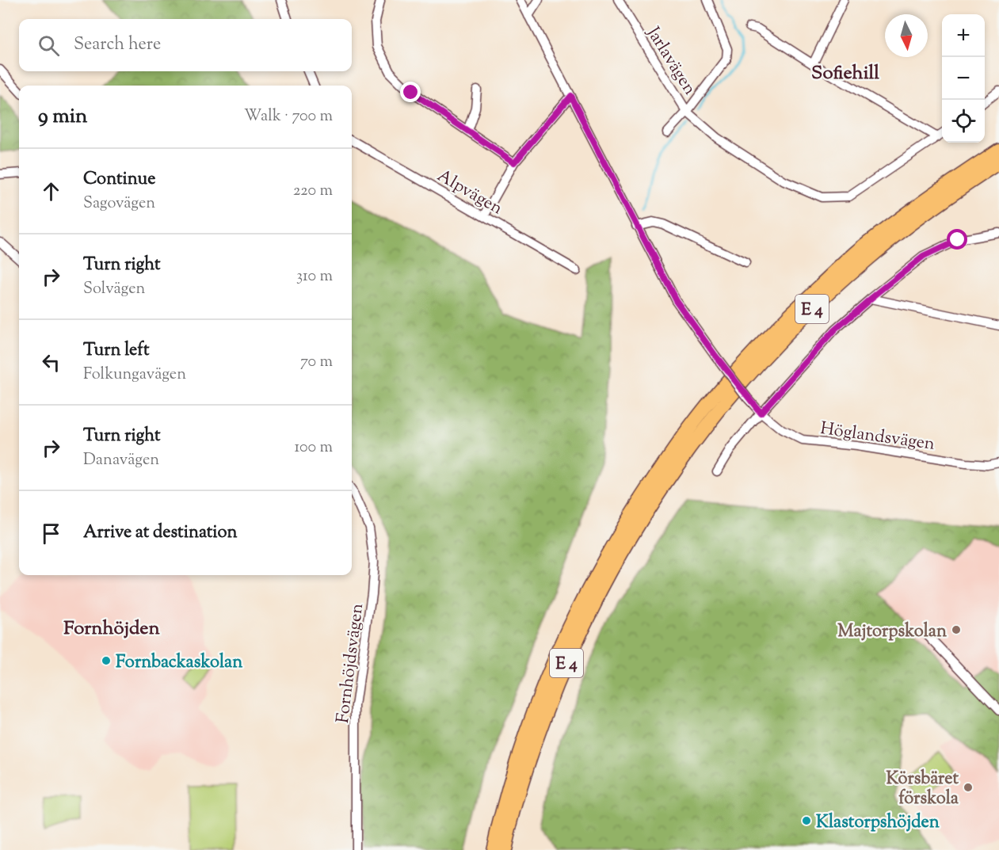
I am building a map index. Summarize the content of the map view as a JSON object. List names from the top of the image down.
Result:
{
  "streets": {
    "highway": ["E 4"],
    "street": [
      "Jarlavägen",
      "Alpvägen",
      "Höglandsvägen",
      "Fornhöjdsvägen"
    ]
  },
  "districts": ["Sofiehill", "Fornhöjden"],
  "places": [
    "Majtorpskolan",
    "Fornbackaskolan",
    "Körsbäret förskola",
    "Klastorpshöjden"
  ],
  "north": "bottom",
  "page": {
    "map_buttons": ["+", "−"],
    "search": "Search here",
    "heading": ["9 min", "Walk · 700 m"],
    "list": [
      ["Continue", "Sagovägen", "220 m"],
      ["Turn right", "Solvägen", "310 m"],
      ["Turn left", "Folkungavägen", "70 m"],
      ["Turn right", "Danavägen", "100 m"],
      "Arrive at destination"
    ]
  }
}
